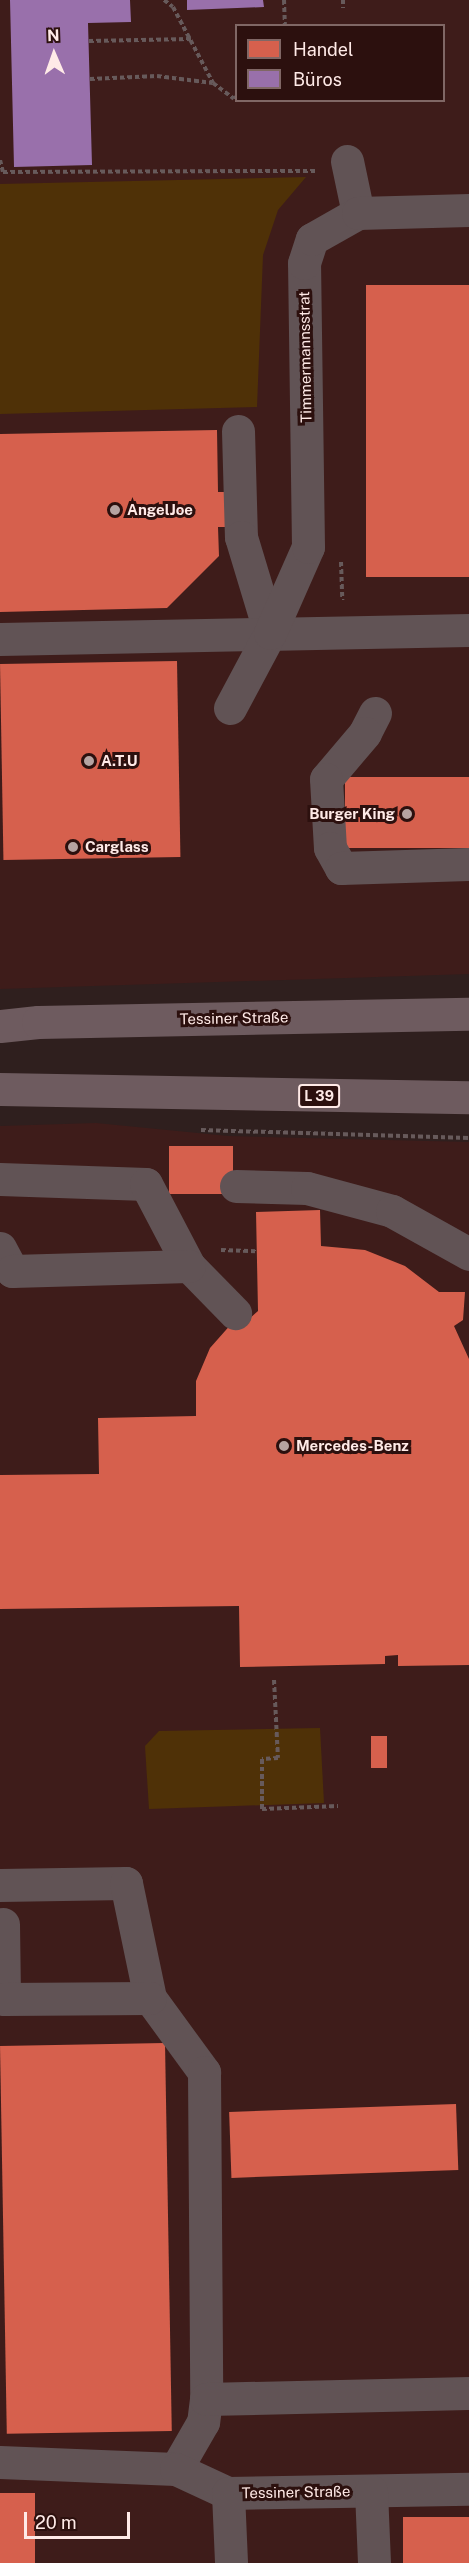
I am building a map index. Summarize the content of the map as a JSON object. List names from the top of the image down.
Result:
{
  "streets": {
    "main road": ["Tessiner Straße", "L 39"],
    "street": ["Timmermannsstrat"]
  },
  "places": [
    "AngelJoe",
    "A.T.U",
    "Burger King",
    "Carglass",
    "Mercedes-Benz"
  ],
  "legend": ["Handel", "Büros"],
  "scale_bar": "20 m",
  "north": "top"
}
